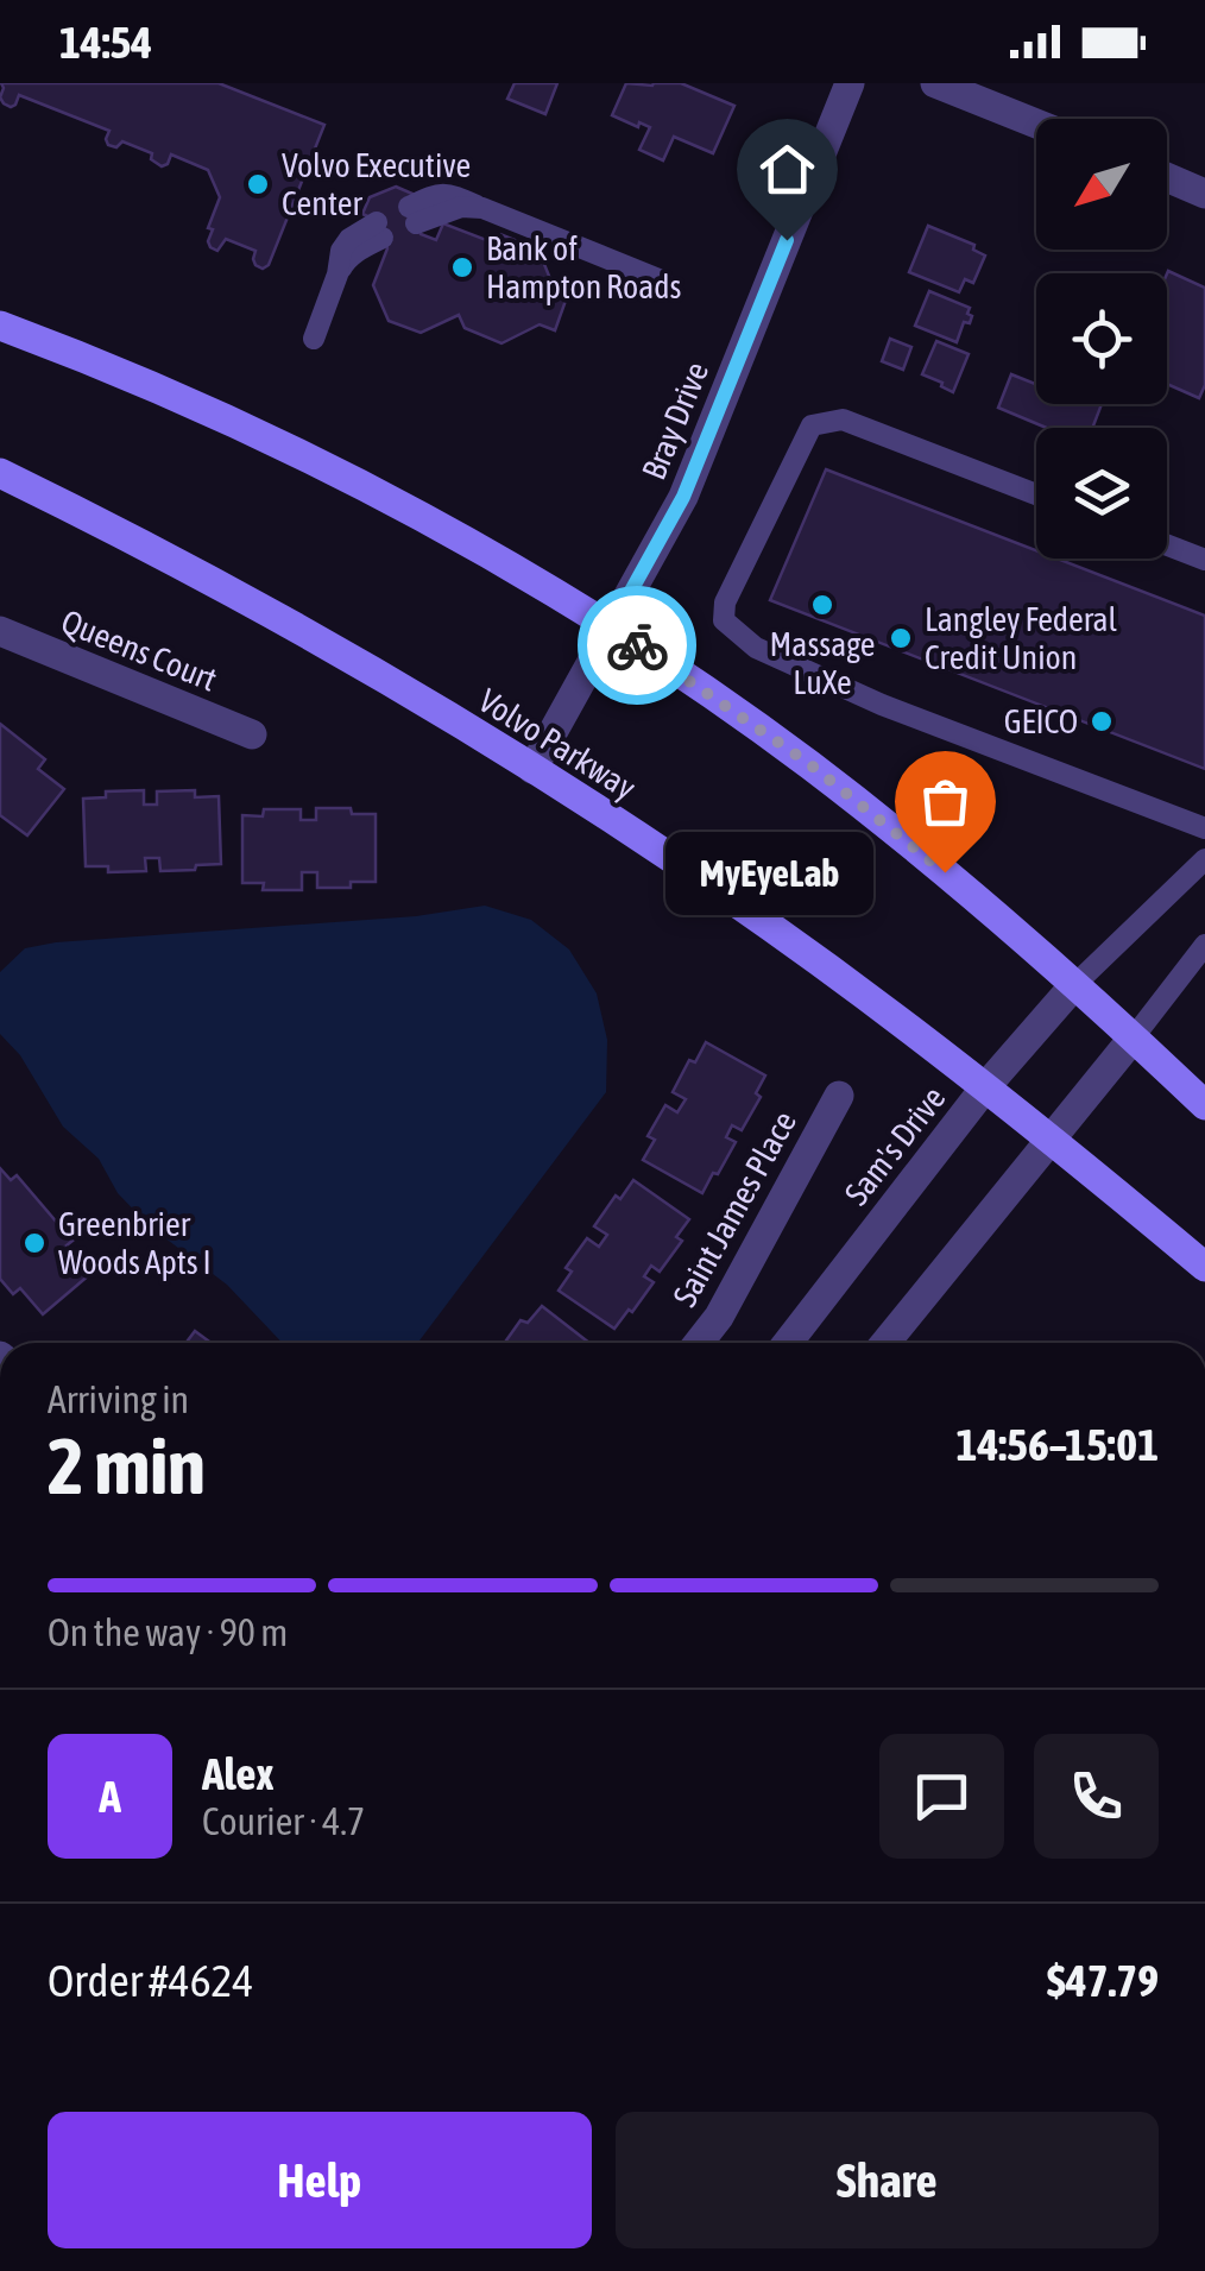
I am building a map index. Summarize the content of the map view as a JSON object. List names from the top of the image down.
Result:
{
  "streets": {
    "main road": ["Volvo Parkway"],
    "street": [
      "Bray Drive",
      "Queens Court",
      "Sam's Drive",
      "Saint James Place"
    ]
  },
  "crossings": [
    ["Bray Drive", "Volvo Parkway"],
    ["Volvo Parkway", "Sam's Drive"]
  ],
  "places": [
    "Volvo Executive Center",
    "Bank of Hampton Roads",
    "Massage LuXe",
    "Langley Federal Credit Union",
    "GEICO",
    "MyEyeLab",
    "Greenbrier Woods Apts I"
  ],
  "north": "bottom left",
  "page": {
    "status": "14:54",
    "bubble": "MyEyeLab",
    "heading": ["2 min", "Arriving in", "14:56–15:01"],
    "panel": [
      "Alex",
      "Courier · 4.7",
      "Order #4624",
      "$47.79"
    ],
    "bar": "On the way · 90 m",
    "round": "A",
    "buttons": ["Help", "Share"]
  }
}
